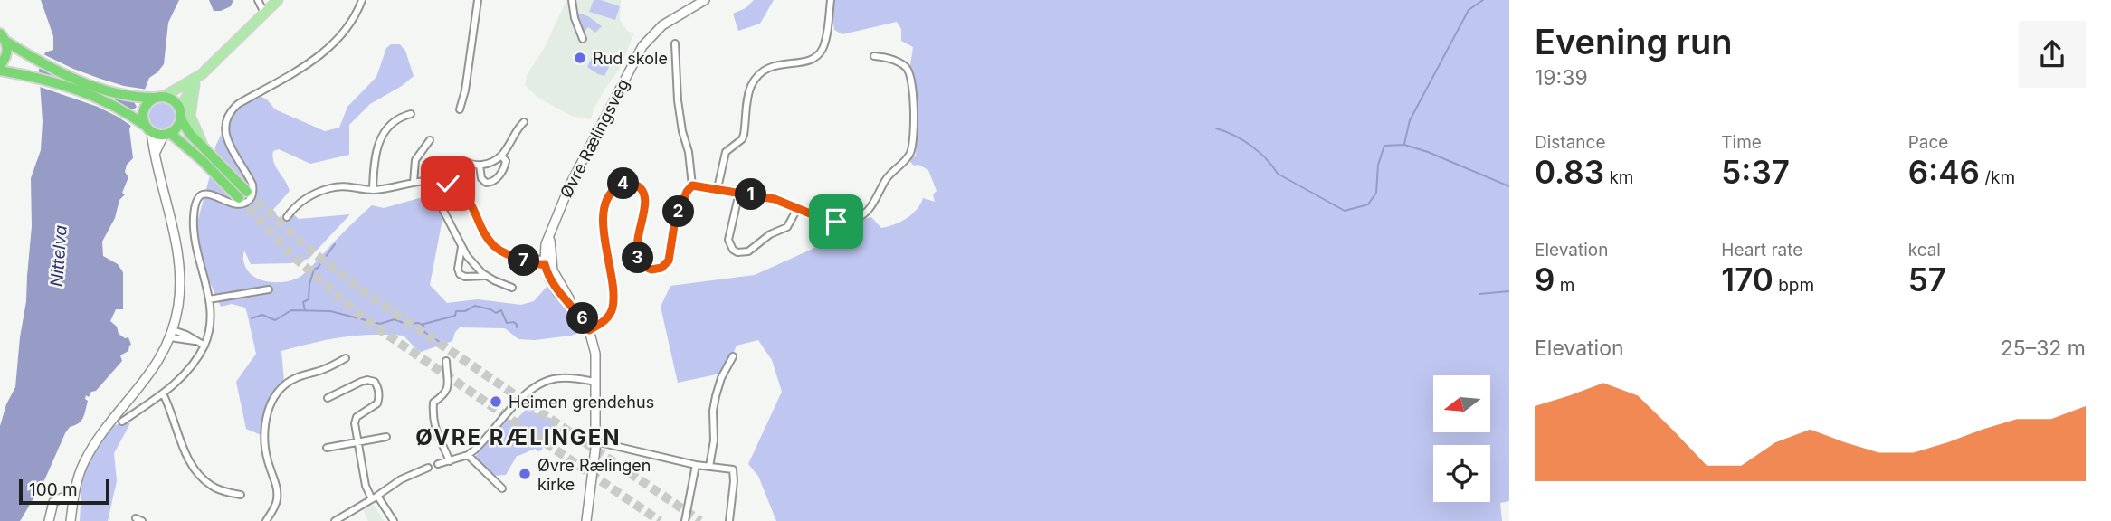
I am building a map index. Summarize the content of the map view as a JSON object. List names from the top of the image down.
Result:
{
  "streets": {
    "main road": ["Øvre Rælingsveg"]
  },
  "districts": ["ØVRE RÆLINGEN"],
  "water": ["Nittelva"],
  "places": ["Rud skole", "Heimen grendehus", "Øvre Rælingen kirke"],
  "scale_bar": "100 m",
  "north": "left",
  "page": {
    "heading": ["Evening run", "19:39"],
    "stats": [
      ["Distance", "0.83 km"],
      ["Time", "5:37"],
      ["Pace", "6:46 /km"],
      ["Elevation", "9 m"],
      ["Heart rate", "170 bpm"],
      ["kcal", "57"]
    ],
    "pins": [
      "4",
      "1",
      "2",
      "3",
      "7",
      "6"
    ],
    "chart": ["Elevation", "25–32 m"],
    "scale": "100 m"
  }
}
